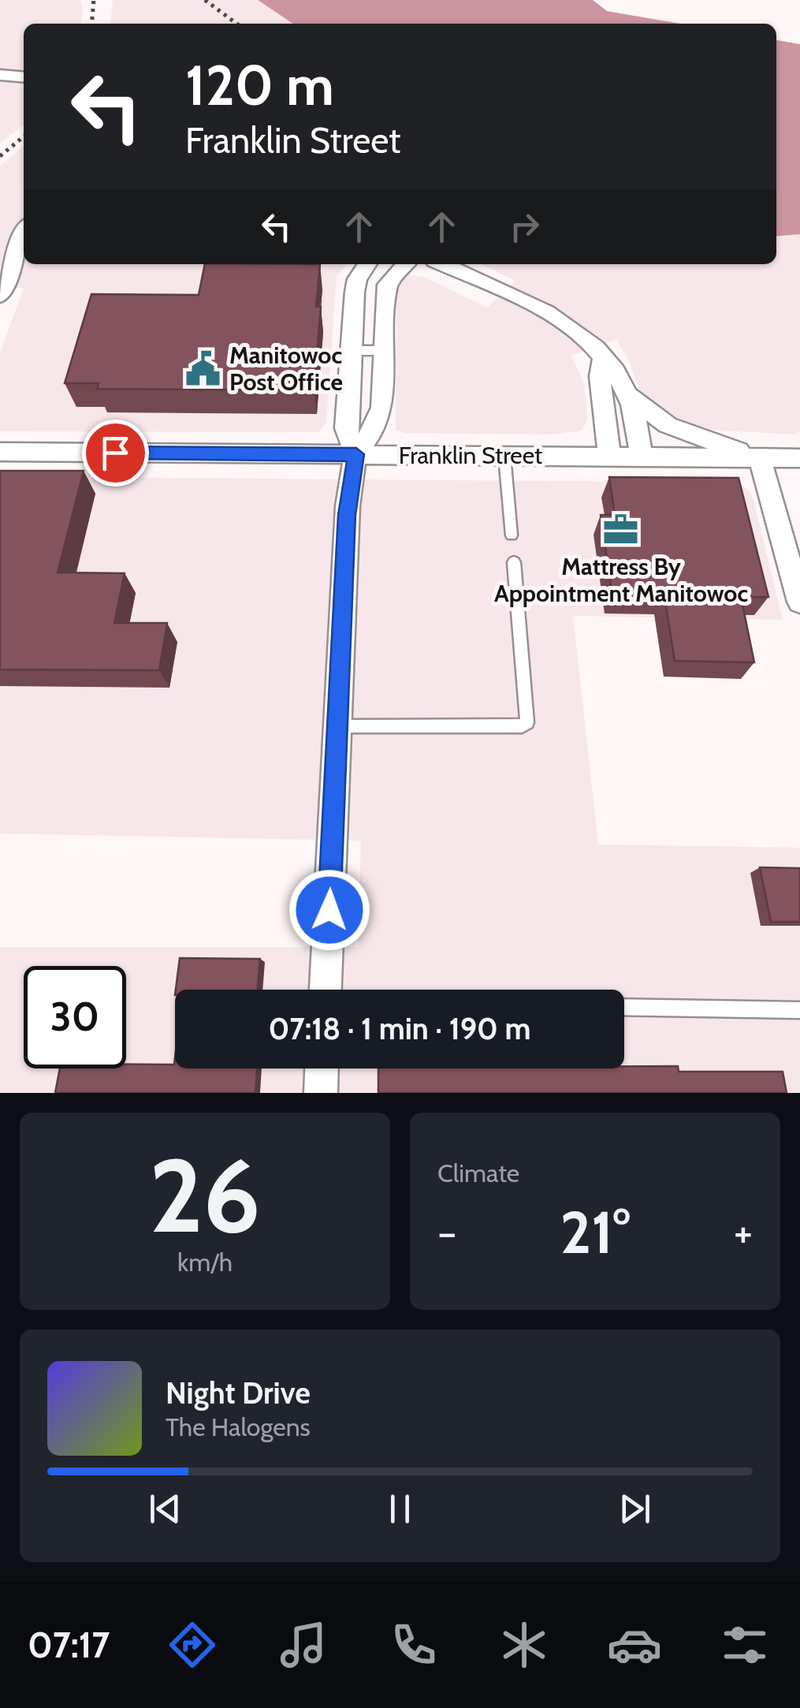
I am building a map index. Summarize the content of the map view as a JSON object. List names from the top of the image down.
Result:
{
  "streets": {
    "street": ["Franklin Street"]
  },
  "places": {
    "public building": ["Manitowoc Post Office"],
    "office": ["Mattress By Appointment Manitowoc"]
  },
  "page": {
    "turn": ["120 m", "Franklin Street"],
    "limit": "30",
    "trip": "07:18 · 1 min · 190 m",
    "tile": [
      ["26", "km/h"],
      "Climate"
    ],
    "heat": ["−", "21°", "+"],
    "song": ["Night Drive", "The Halogens"],
    "tabs": "07:17"
  }
}
